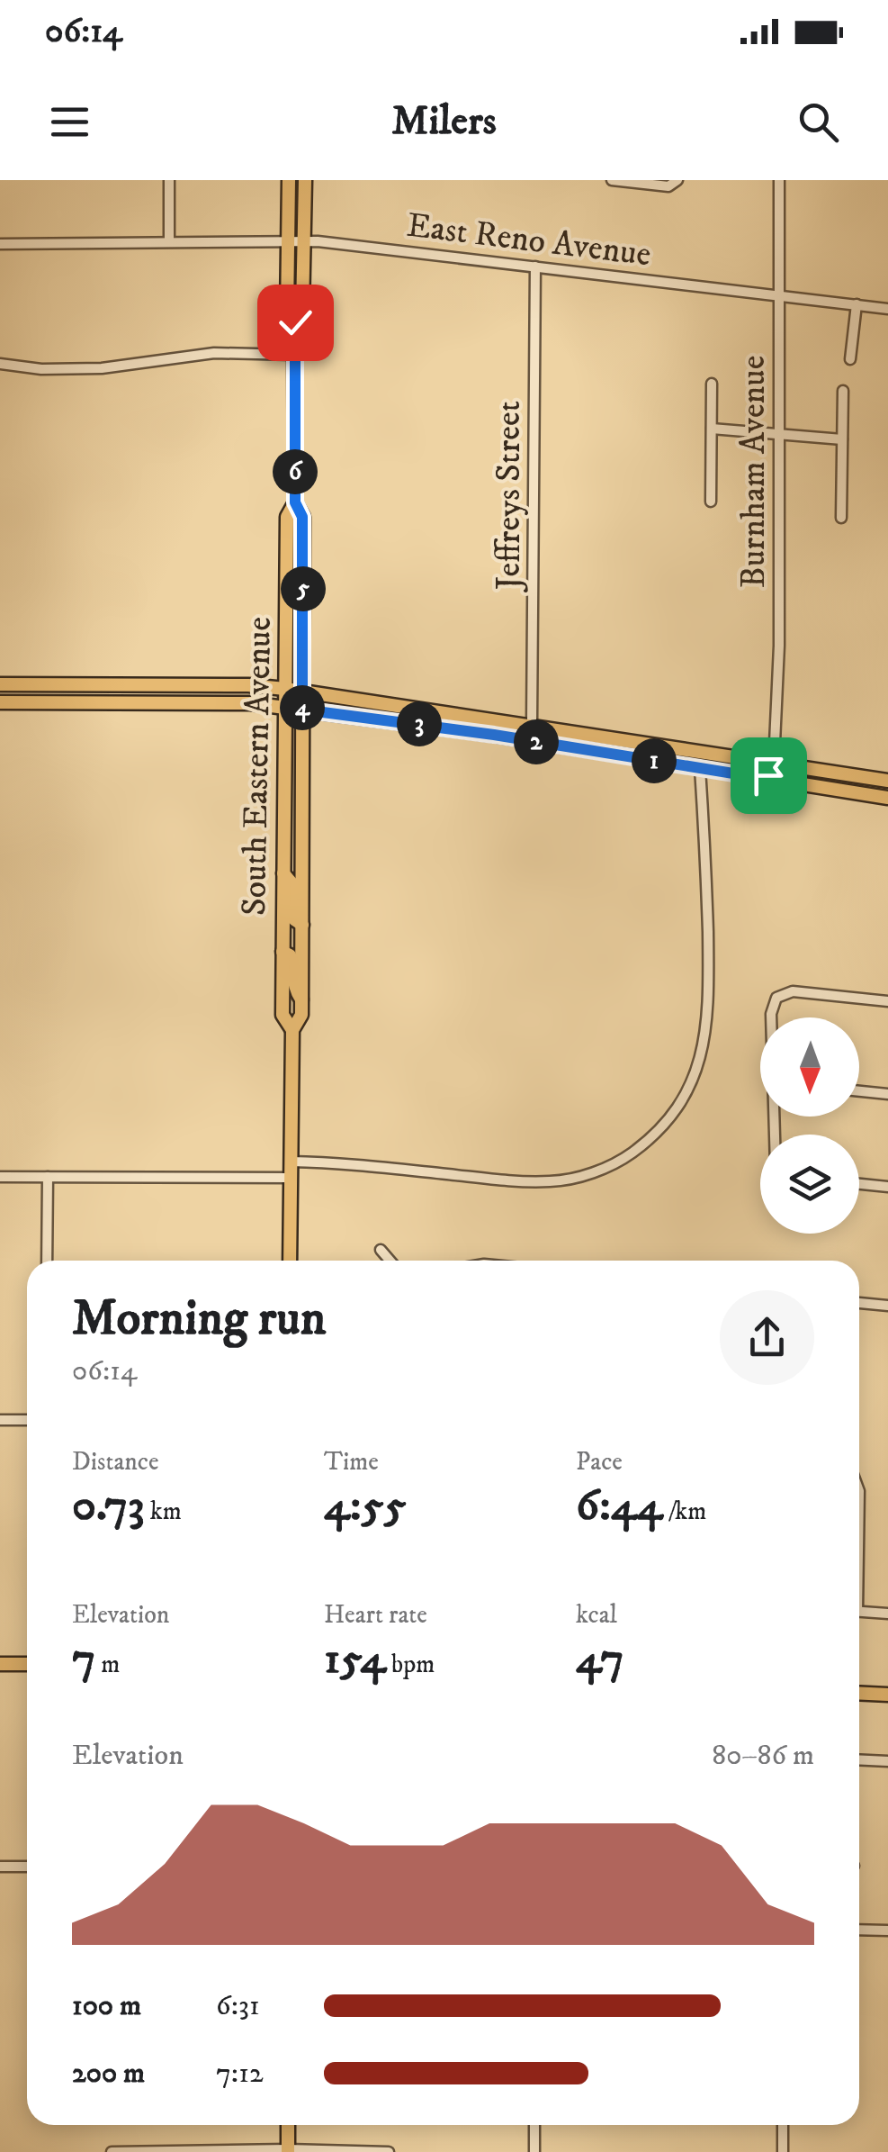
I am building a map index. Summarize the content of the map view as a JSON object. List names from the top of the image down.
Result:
{
  "streets": {
    "main road": ["South Eastern Avenue"],
    "street": ["East Reno Avenue", "Burnham Avenue", "Jeffreys Street"]
  },
  "crossings": [
    ["East Reno Avenue", "Burnham Avenue"],
    ["East Reno Avenue", "Jeffreys Street"],
    ["East Reno Avenue", "South Eastern Avenue"]
  ],
  "north": "bottom",
  "page": {
    "status": "06:14",
    "header": "Milers",
    "pins": [
      "6",
      "5",
      "4",
      "3",
      "2",
      "1"
    ],
    "heading": ["Morning run", "06:14"],
    "stats": [
      ["Distance", "0.73 km"],
      ["Time", "4:55"],
      ["Pace", "6:44 /km"],
      ["Elevation", "7 m"],
      ["Heart rate", "154 bpm"],
      ["kcal", "47"]
    ],
    "chart": ["Elevation", "80–86 m"],
    "list": [
      {
        "name": "100 m",
        "note": "6:31"
      },
      {
        "name": "200 m",
        "note": "7:12"
      }
    ]
  }
}
